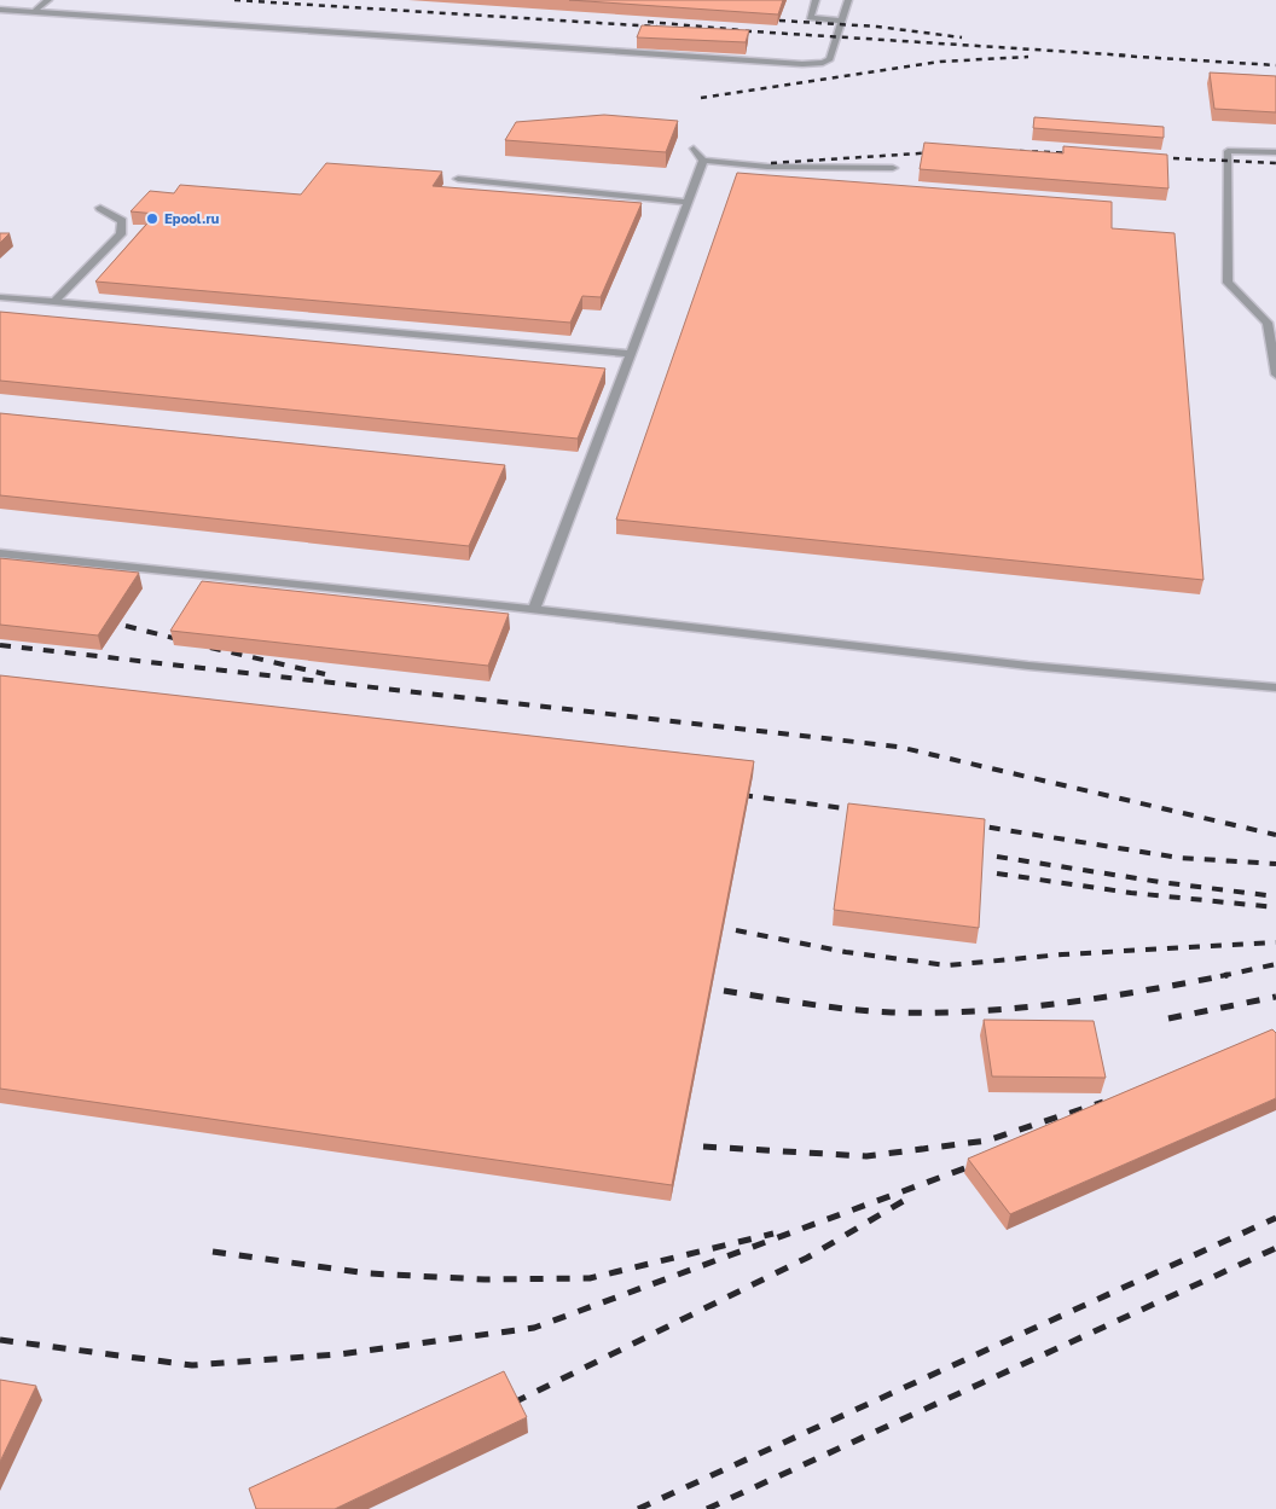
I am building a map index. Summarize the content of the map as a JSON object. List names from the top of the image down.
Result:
{
  "places": ["Epool.ru"]
}
